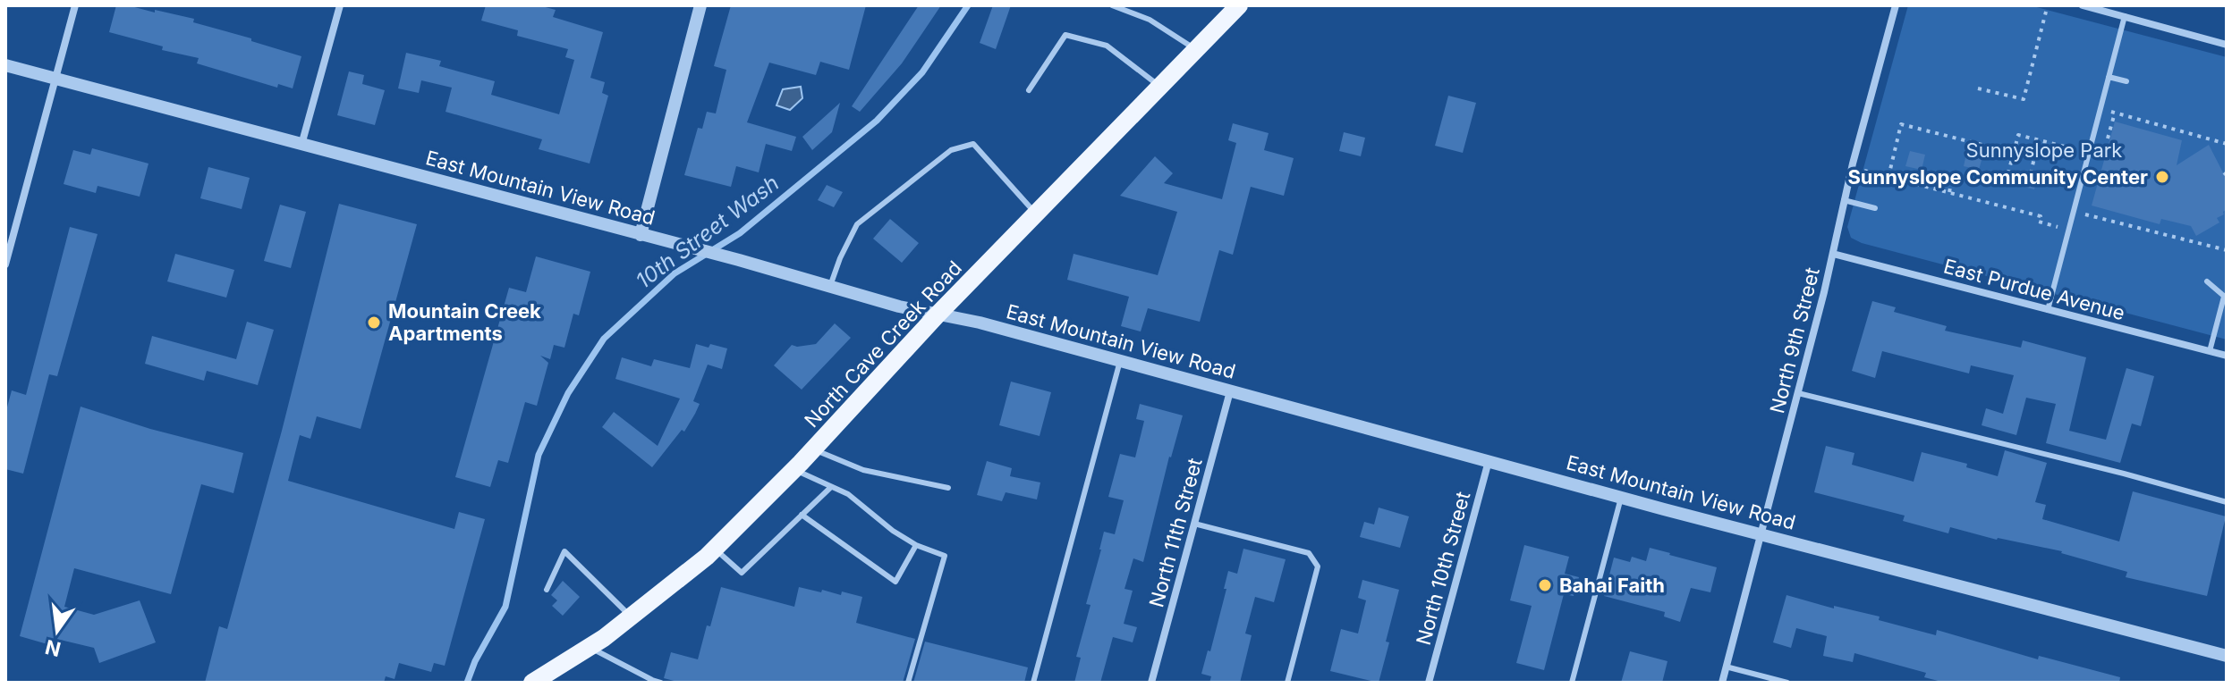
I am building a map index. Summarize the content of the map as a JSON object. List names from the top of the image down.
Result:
{
  "streets": {
    "main road": ["North Cave Creek Road"],
    "street": [
      "East Mountain View Road",
      "East Purdue Avenue",
      "North 9th Street",
      "North 11th Street",
      "North 10th Street"
    ]
  },
  "crossings": [
    ["East Mountain View Road", "North 9th Street"],
    ["East Mountain View Road", "North Cave Creek Road"],
    ["East Mountain View Road", "North 11th Street"],
    ["East Mountain View Road", "North 10th Street"],
    ["East Purdue Avenue", "North 9th Street"]
  ],
  "water": ["10th Street Wash"],
  "parks": ["Sunnyslope Park"],
  "places": ["Sunnyslope Community Center", "Mountain Creek Apartments", "Bahai Faith"],
  "north": "bottom"
}
